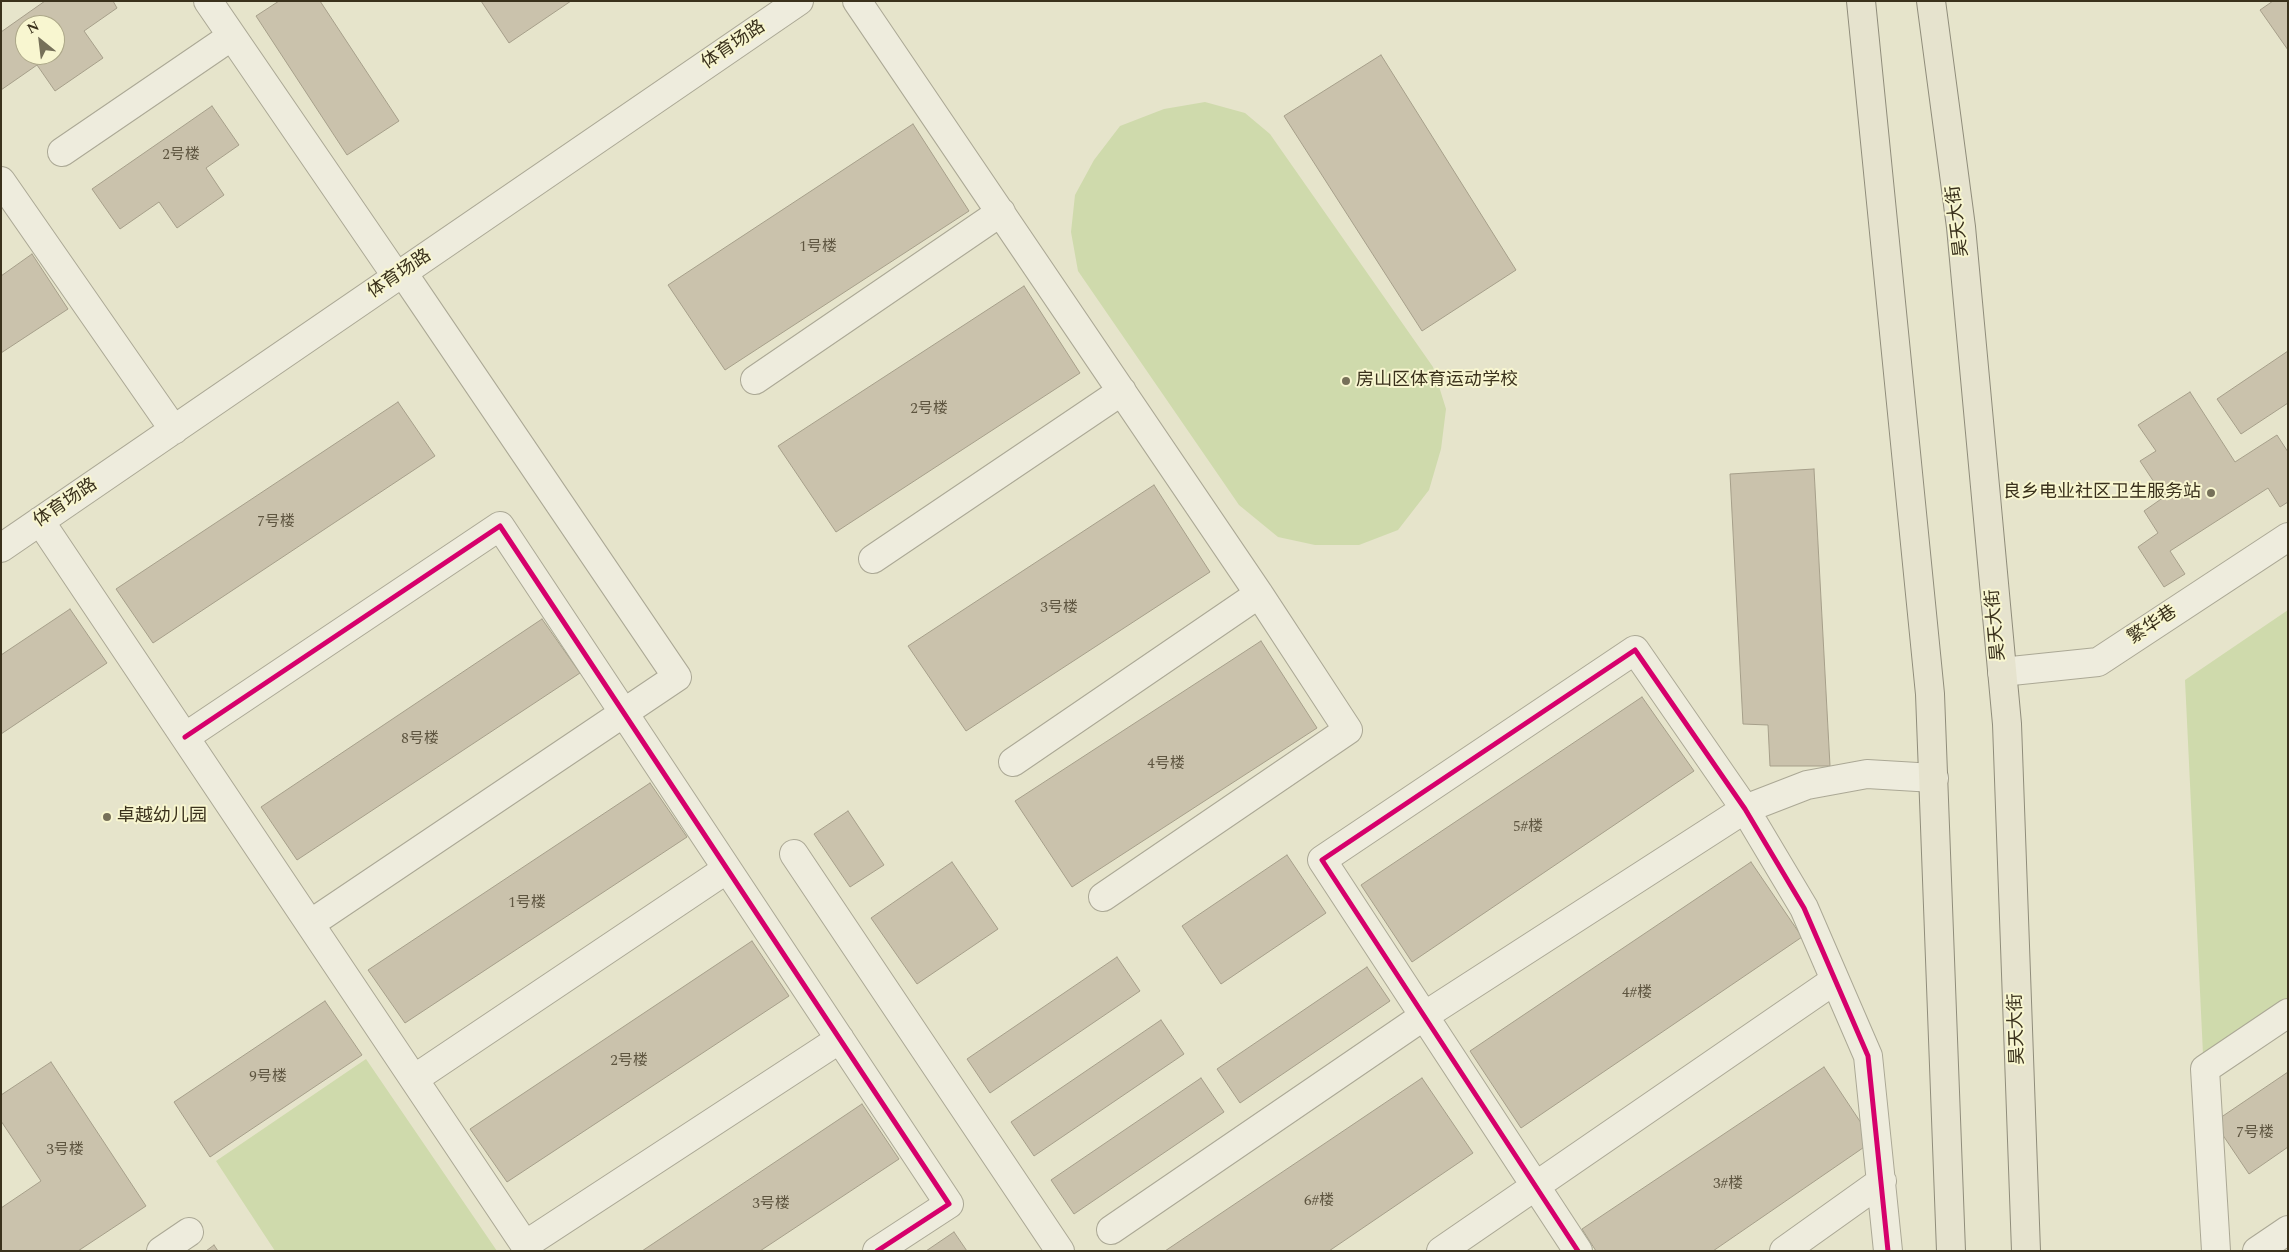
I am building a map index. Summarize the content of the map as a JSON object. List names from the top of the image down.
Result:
{
  "streets": {
    "main road": ["昊天大街"],
    "street": ["体育场路", "繁华巷"]
  },
  "crossings": [
    ["昊天大街", "繁华巷"]
  ],
  "places": ["房山区体育运动学校", "良乡电业社区卫生服务站", "卓越幼儿园"],
  "house_numbers": [
    "2号楼",
    "1号楼",
    "2号楼",
    "7号楼",
    "3号楼",
    "8号楼",
    "4号楼",
    "5#楼",
    "1号楼",
    "4#楼",
    "2号楼",
    "9号楼",
    "7号楼",
    "3号楼",
    "3#楼",
    "6#楼",
    "3号楼"
  ],
  "north": "top left"
}
